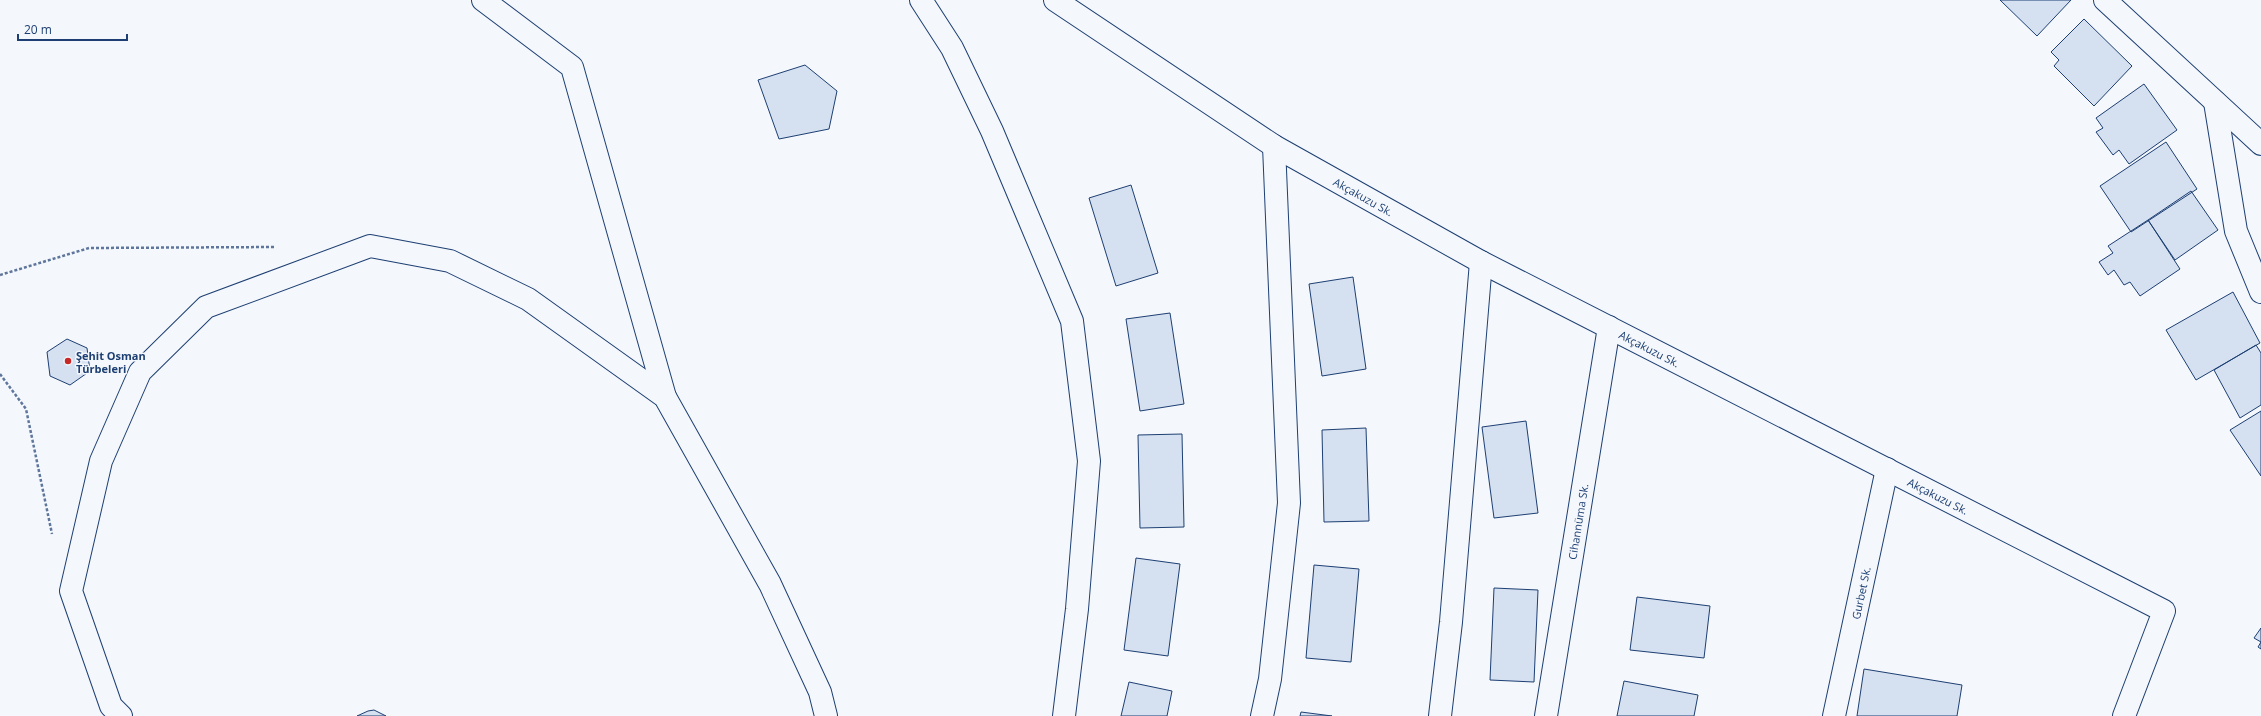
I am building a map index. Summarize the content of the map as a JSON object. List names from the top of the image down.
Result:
{
  "streets": {
    "street": ["Akçakuzu Sk.", "Cihannüma Sk.", "Gurbet Sk."]
  },
  "crossings": [
    ["Akçakuzu Sk.", "Cihannüma Sk."],
    ["Akçakuzu Sk.", "Gurbet Sk."]
  ],
  "places": ["Şehit Osman Türbeleri"],
  "scale_bar": "20 m"
}
